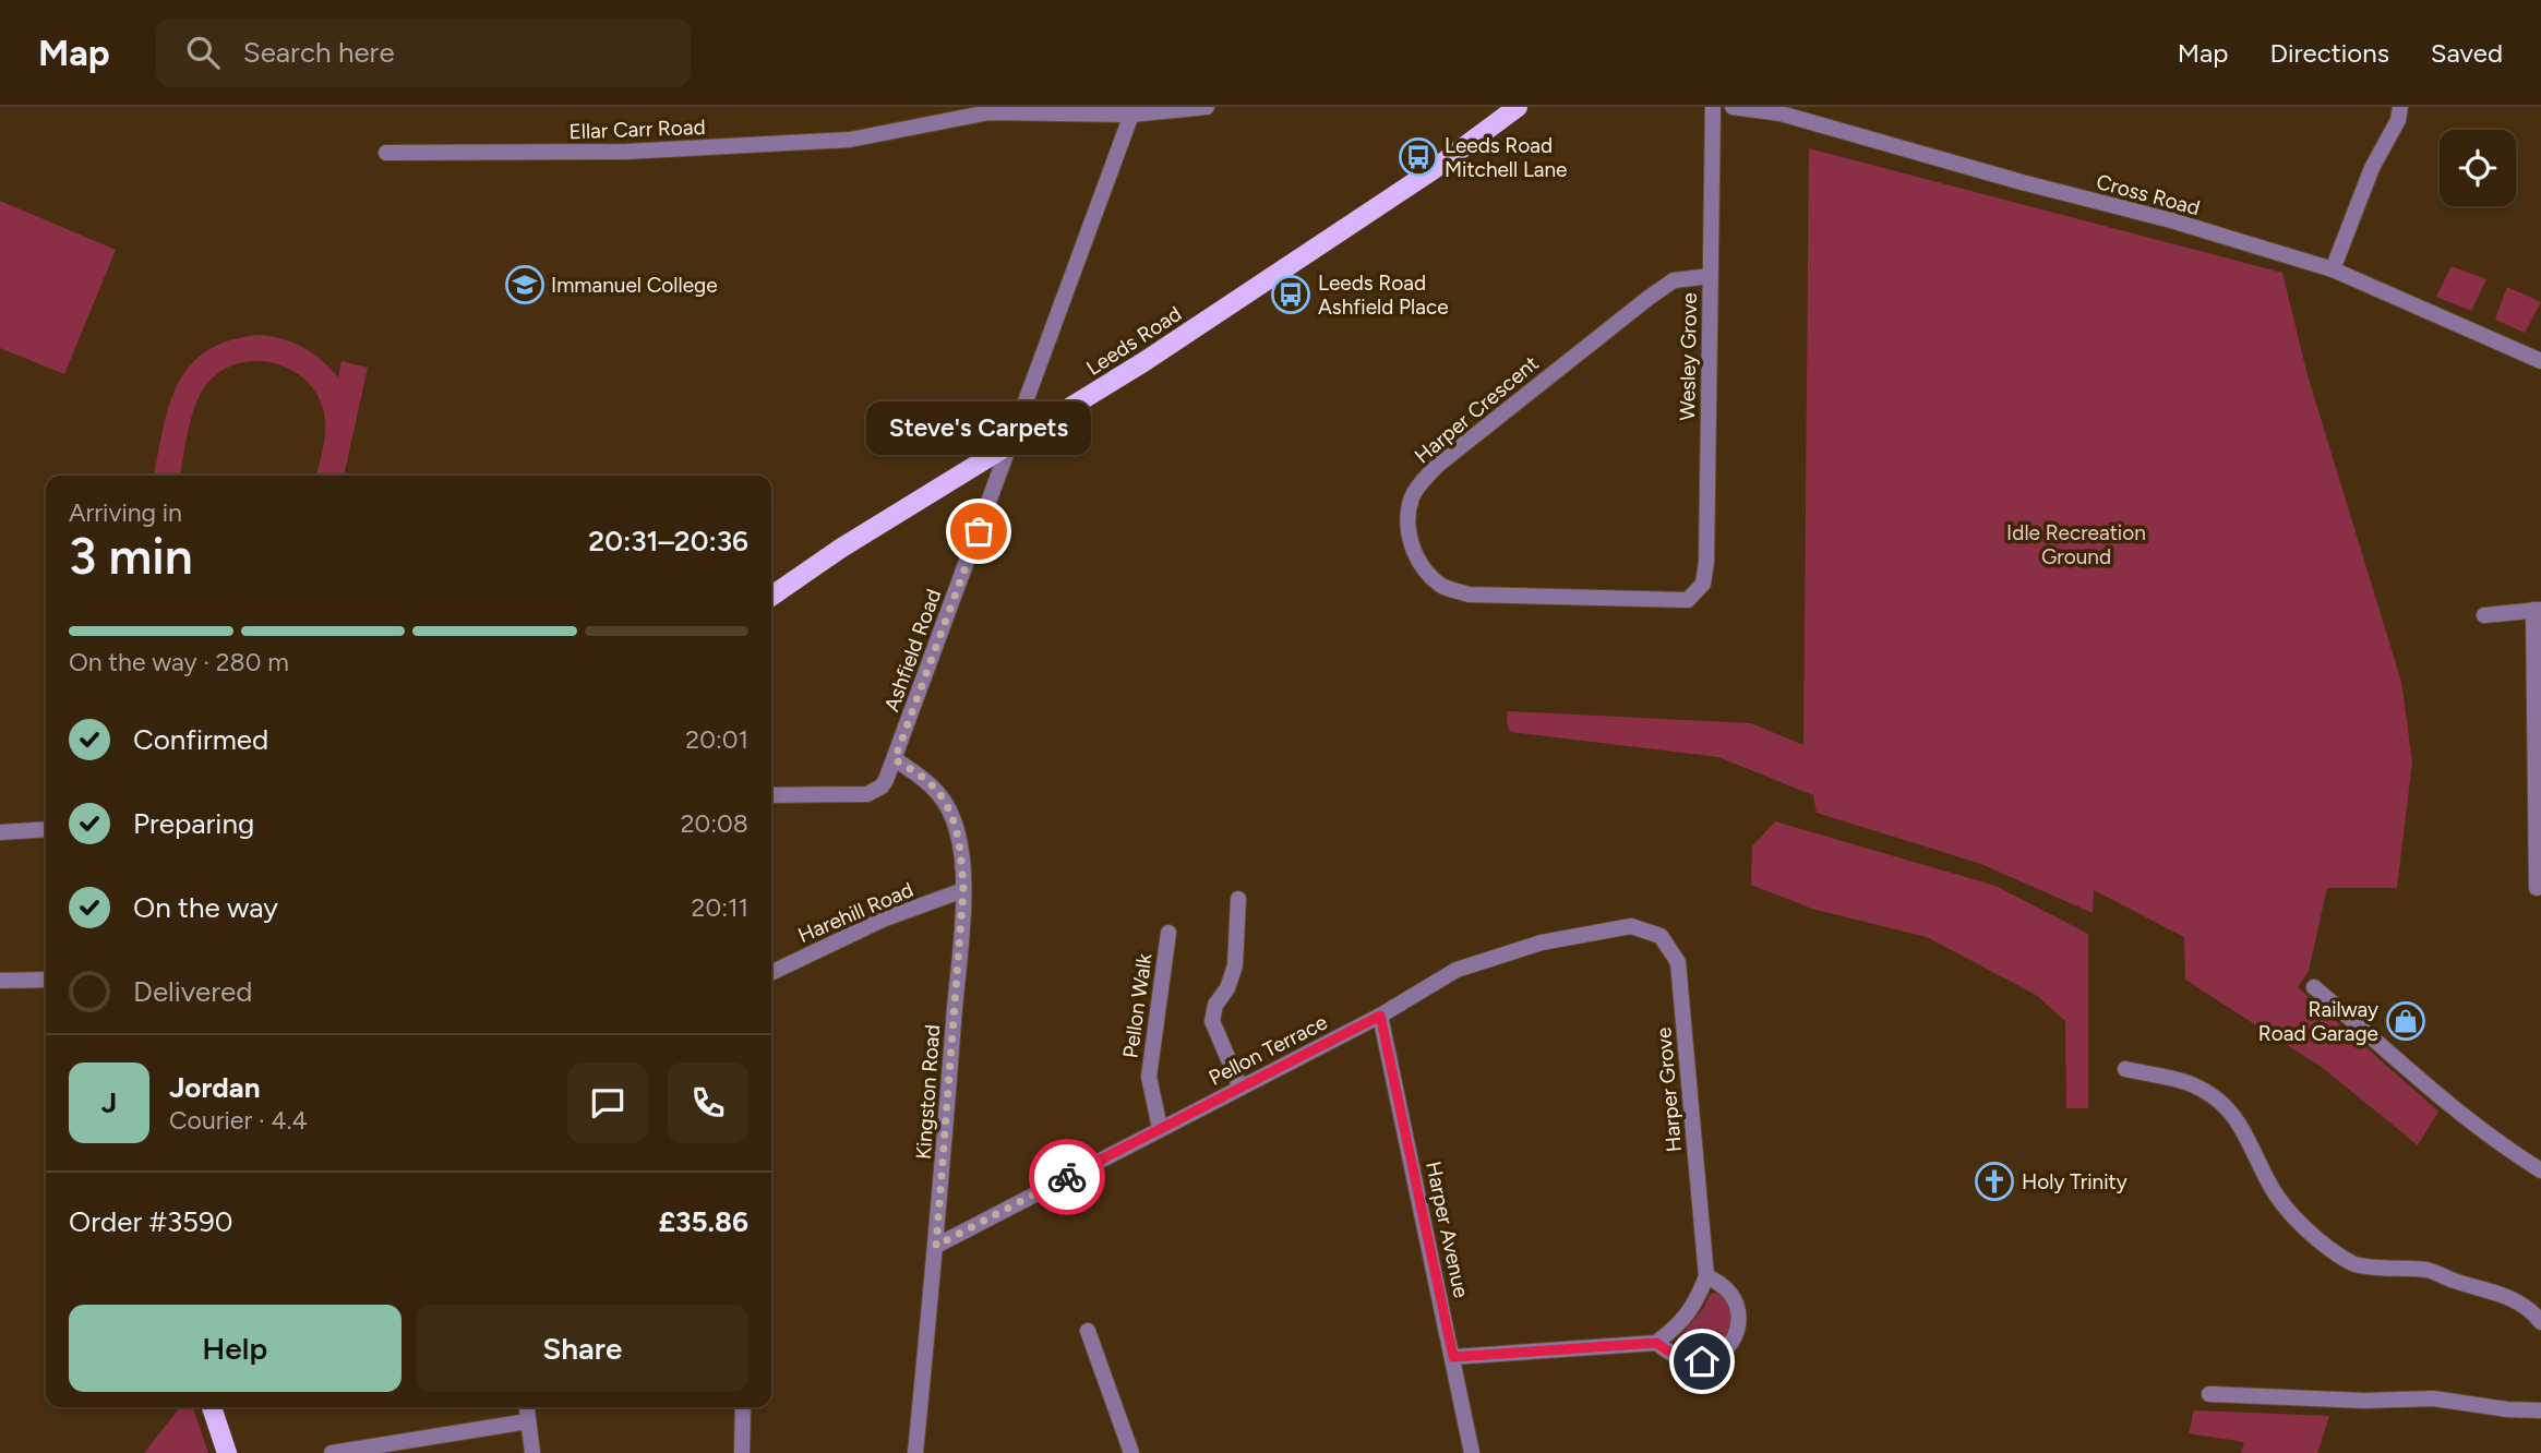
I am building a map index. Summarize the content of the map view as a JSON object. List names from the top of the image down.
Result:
{
  "streets": {
    "main road": ["Leeds Road"],
    "street": [
      "Ellar Carr Road",
      "Cross Road",
      "Wesley Grove",
      "Harper Crescent",
      "Ashfield Road",
      "Harehill Road",
      "Pellon Walk",
      "Pellon Terrace",
      "Harper Grove",
      "Kingston Road",
      "Harper Avenue"
    ]
  },
  "crossings": [
    ["Ellar Carr Road", "Ashfield Road"],
    ["Leeds Road", "Ashfield Road"],
    ["Wesley Grove", "Harper Crescent"],
    ["Ashfield Road", "Kingston Road"],
    ["Harehill Road", "Kingston Road"],
    ["Pellon Walk", "Pellon Terrace"],
    ["Pellon Terrace", "Harper Grove"],
    ["Pellon Terrace", "Kingston Road"],
    ["Pellon Terrace", "Harper Avenue"]
  ],
  "parks": ["Idle Recreation Ground"],
  "places": {
    "bus stop": ["Leeds Road Mitchell Lane", "Leeds Road Ashfield Place"],
    "school or university": ["Immanuel College"],
    "other": ["Steve's Carpets"],
    "shop": ["Railway Road Garage"],
    "church": ["Holy Trinity"]
  },
  "page": {
    "header": "Map",
    "search": "Search here",
    "nav": ["Map", "Directions", "Saved"],
    "bubble": "Steve's Carpets",
    "heading": ["3 min", "Arriving in", "20:31–20:36"],
    "panel": [
      "Jordan",
      "Courier · 4.4",
      "Order #3590",
      "£35.86"
    ],
    "bar": "On the way · 280 m",
    "list": [
      ["Confirmed", "20:01"],
      ["Preparing", "20:08"],
      ["On the way", "20:11"],
      "Delivered"
    ],
    "round": "J",
    "buttons": ["Help", "Share"]
  }
}
